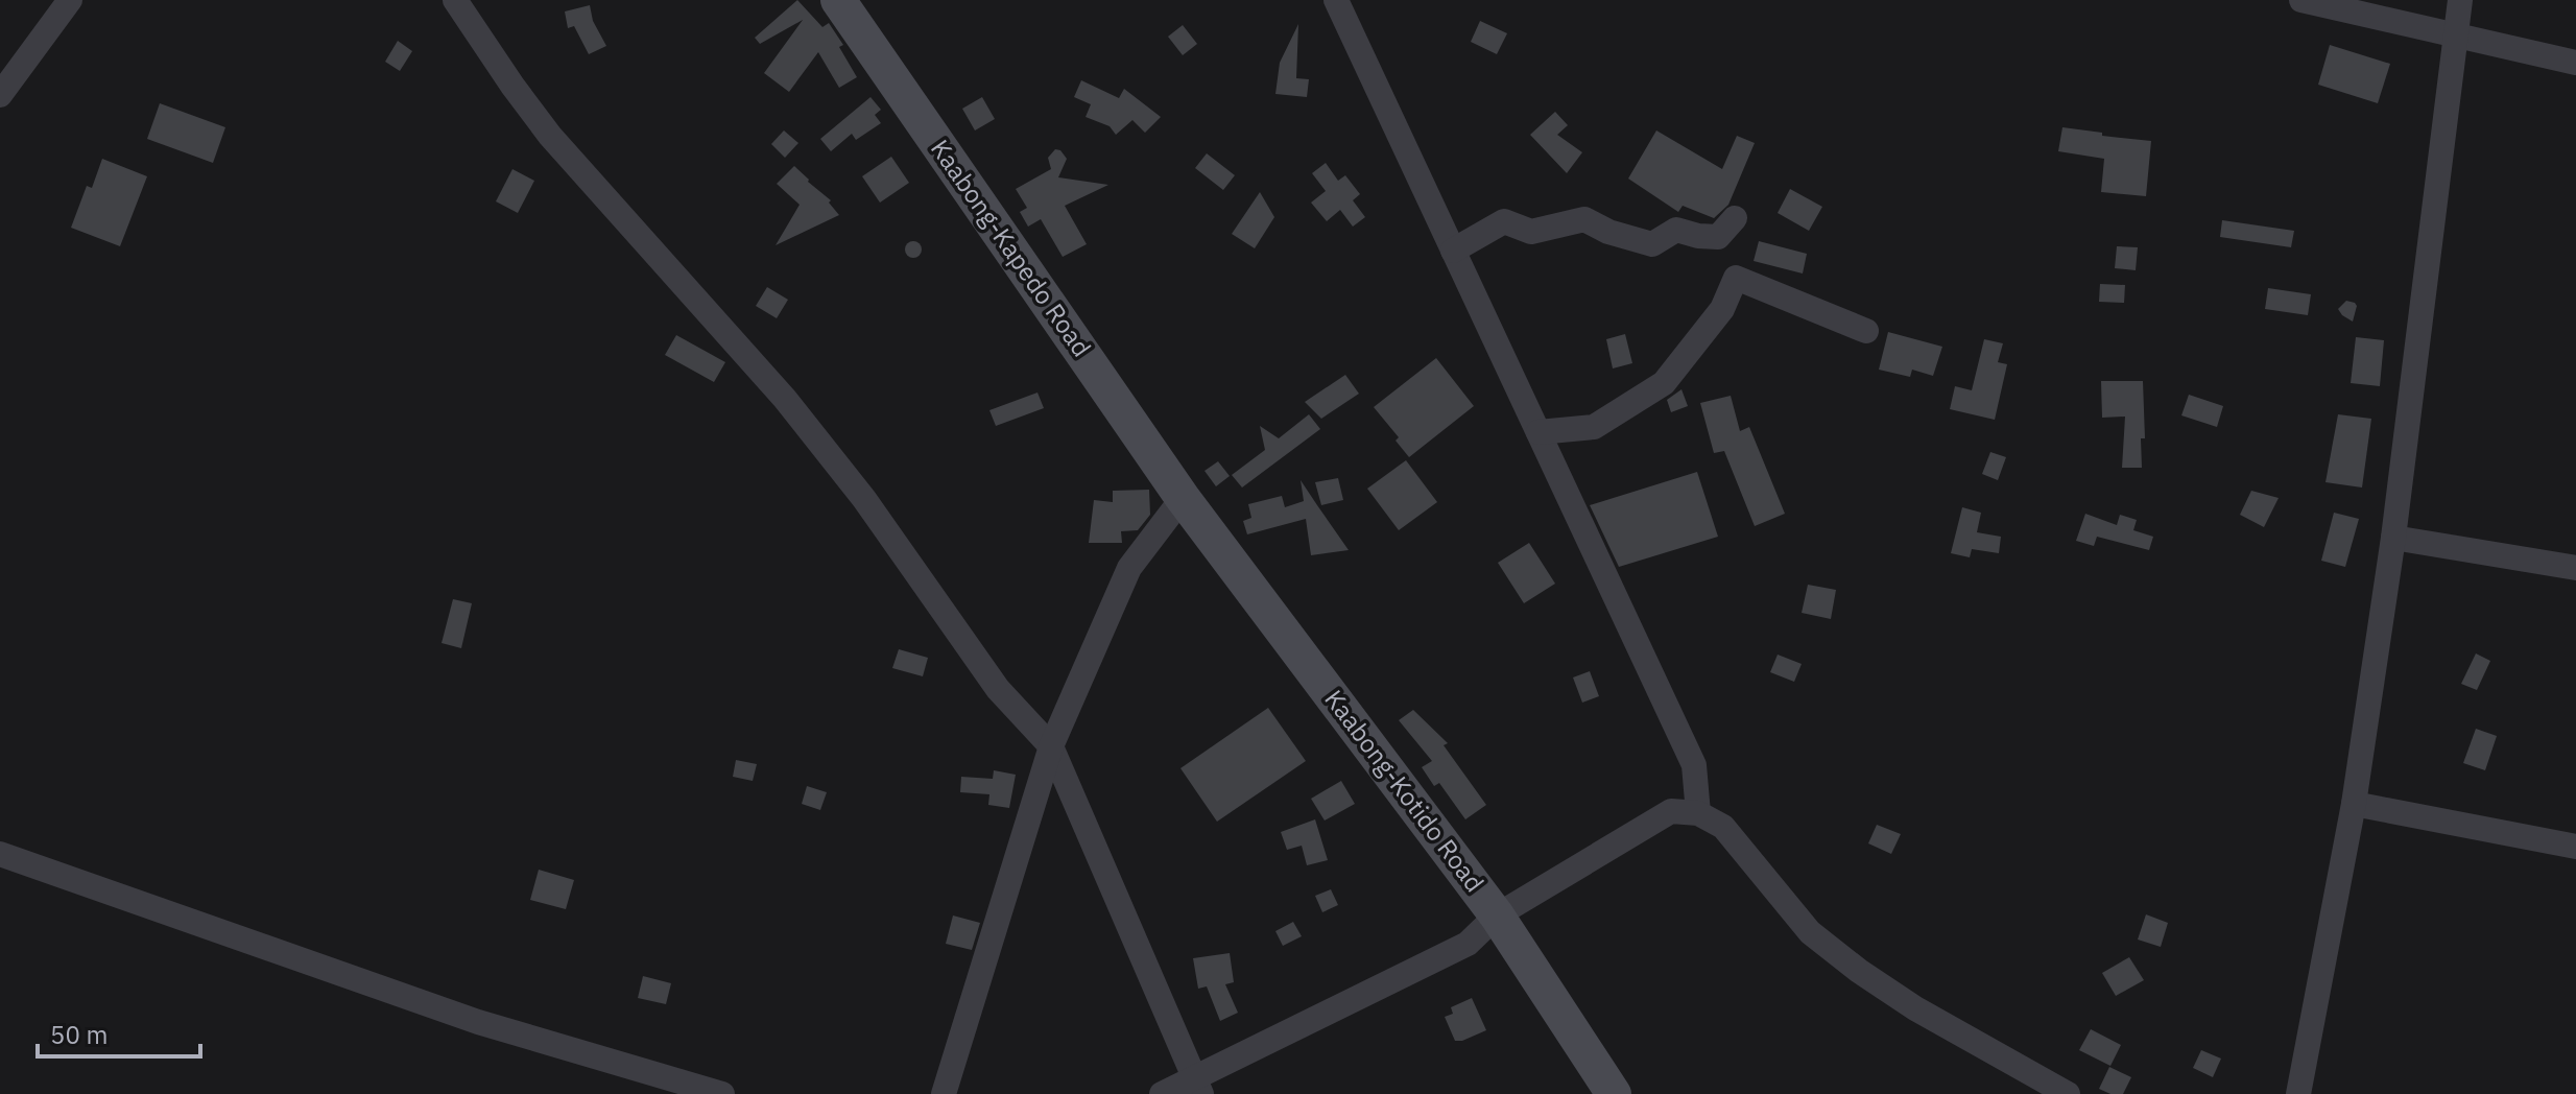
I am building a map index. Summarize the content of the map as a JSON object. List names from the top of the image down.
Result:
{
  "streets": {
    "main road": ["Kaabong-Kapedo Road", "Kaabong-Kotido Road"]
  },
  "crossings": [
    ["Kaabong-Kapedo Road", "Kaabong-Kotido Road"]
  ],
  "scale_bar": "50 m"
}
